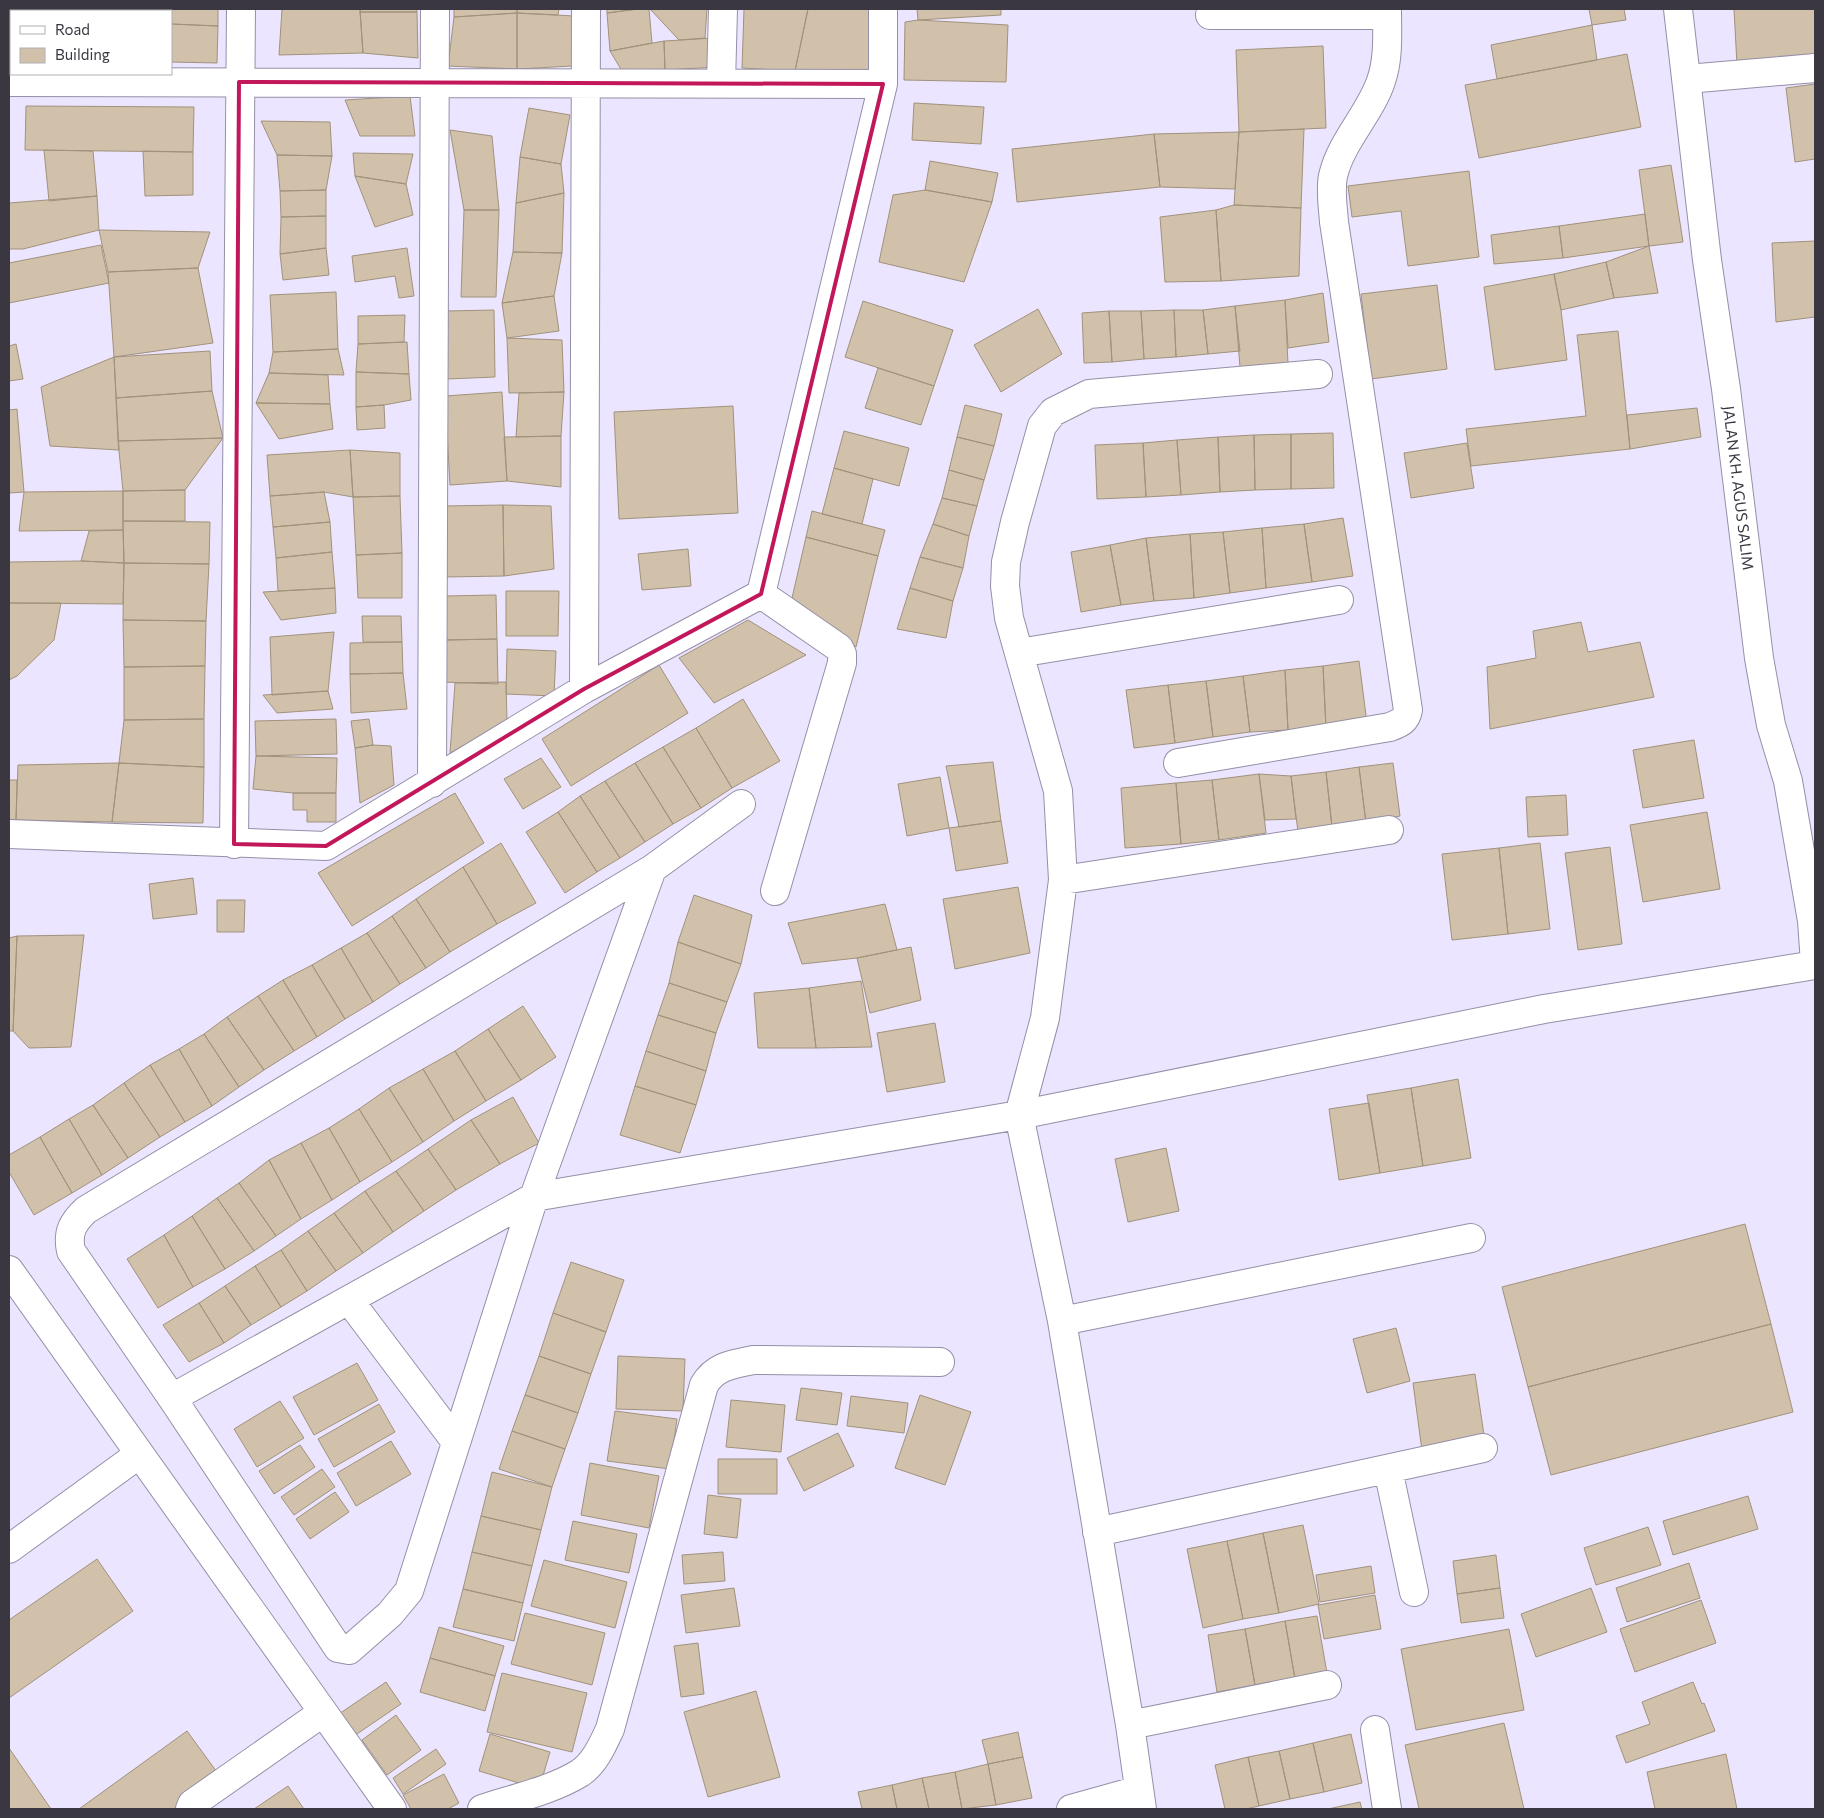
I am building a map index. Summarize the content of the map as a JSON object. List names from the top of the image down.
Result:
{
  "streets": {
    "street": ["JALAN KH. AGUS SALIM"]
  },
  "legend": ["Road", "Building"]
}
